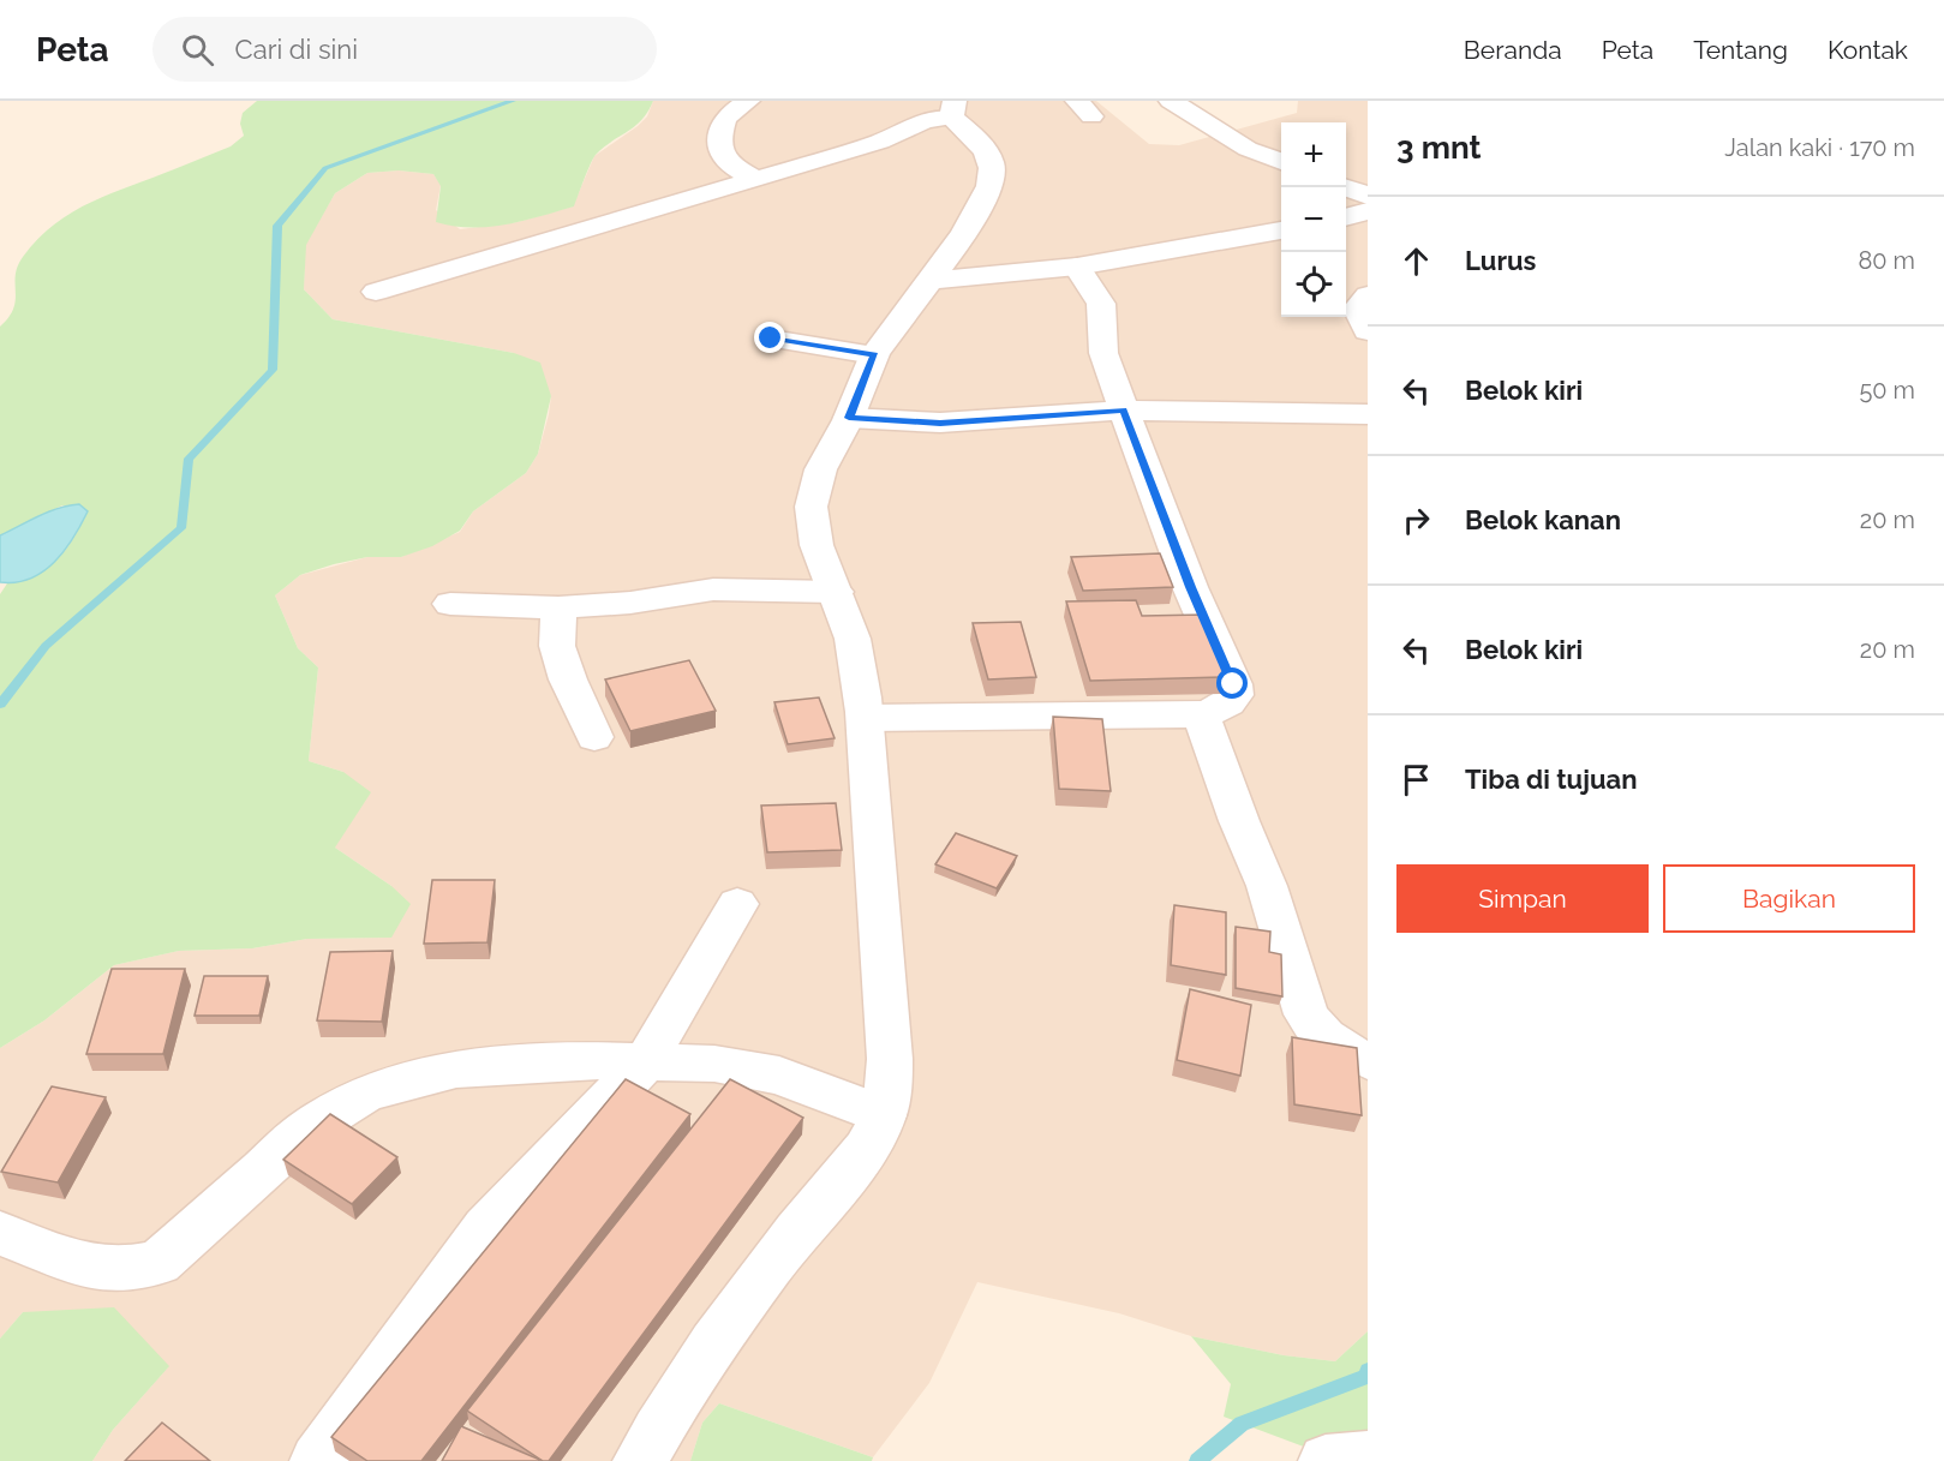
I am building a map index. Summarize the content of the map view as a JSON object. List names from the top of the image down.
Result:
{
  "page": {
    "header": "Peta",
    "search": "Cari di sini",
    "nav": [
      "Beranda",
      "Peta",
      "Tentang",
      "Kontak"
    ],
    "heading": ["3 mnt", "Jalan kaki · 170 m"],
    "map_buttons": ["+", "−"],
    "list": [
      ["Lurus", "80 m"],
      ["Belok kiri", "50 m"],
      ["Belok kanan", "20 m"],
      ["Belok kiri", "20 m"],
      "Tiba di tujuan"
    ],
    "buttons": ["Simpan", "Bagikan"]
  }
}
